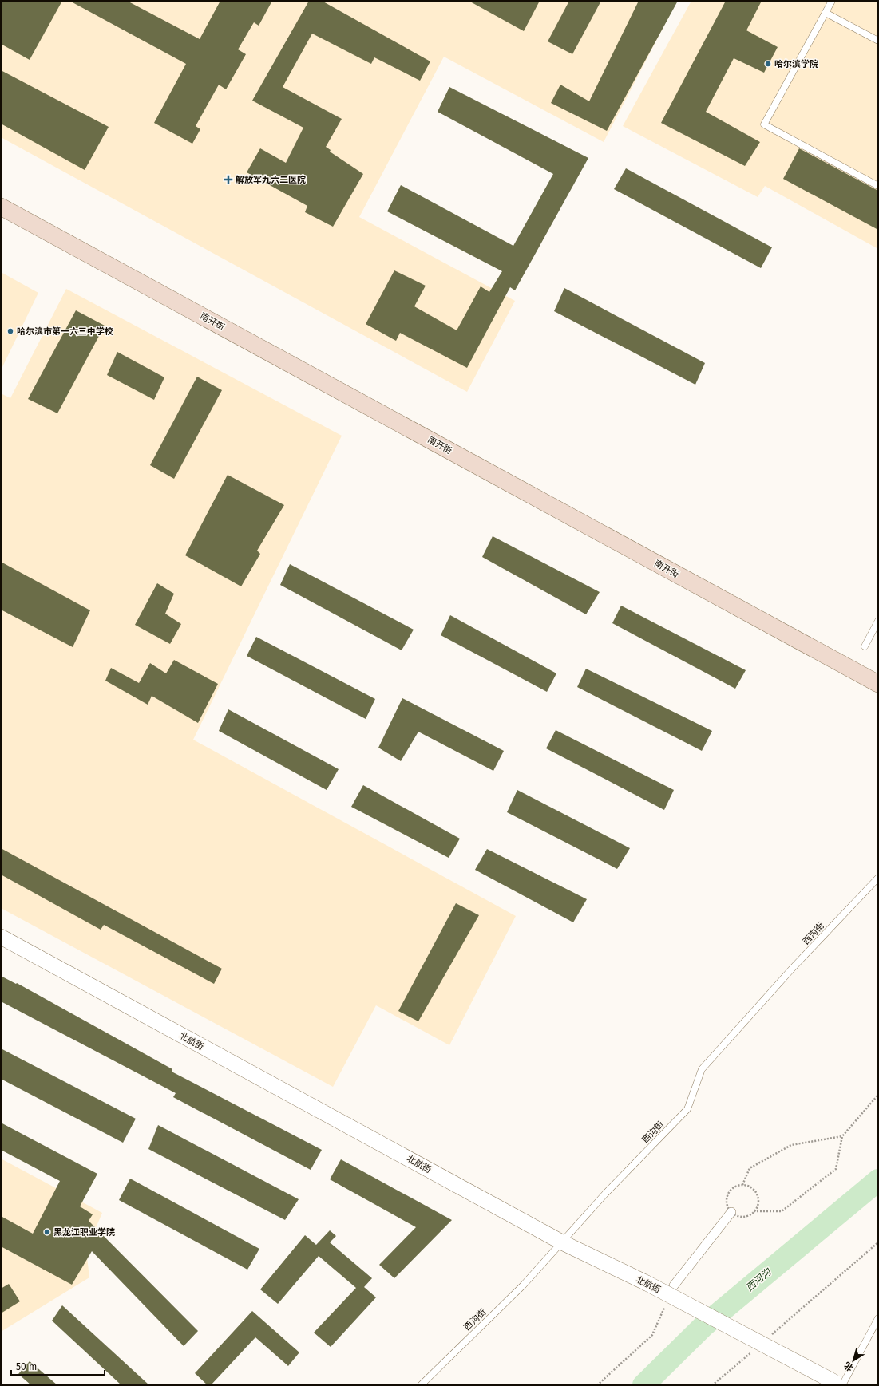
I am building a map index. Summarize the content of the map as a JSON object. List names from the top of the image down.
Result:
{
  "streets": {
    "main road": ["南开街"],
    "street": ["北航街"],
    "lane": ["西沟街"]
  },
  "crossings": [
    ["西沟街", "北航街"]
  ],
  "water": ["西河沟"],
  "places": {
    "other": ["哈尔滨学院", "哈尔滨市第一六三中学校", "黑龙江职业学院"],
    "health": ["解放军九六二医院"]
  },
  "scale_bar": "50 m",
  "north": "bottom left"
}
